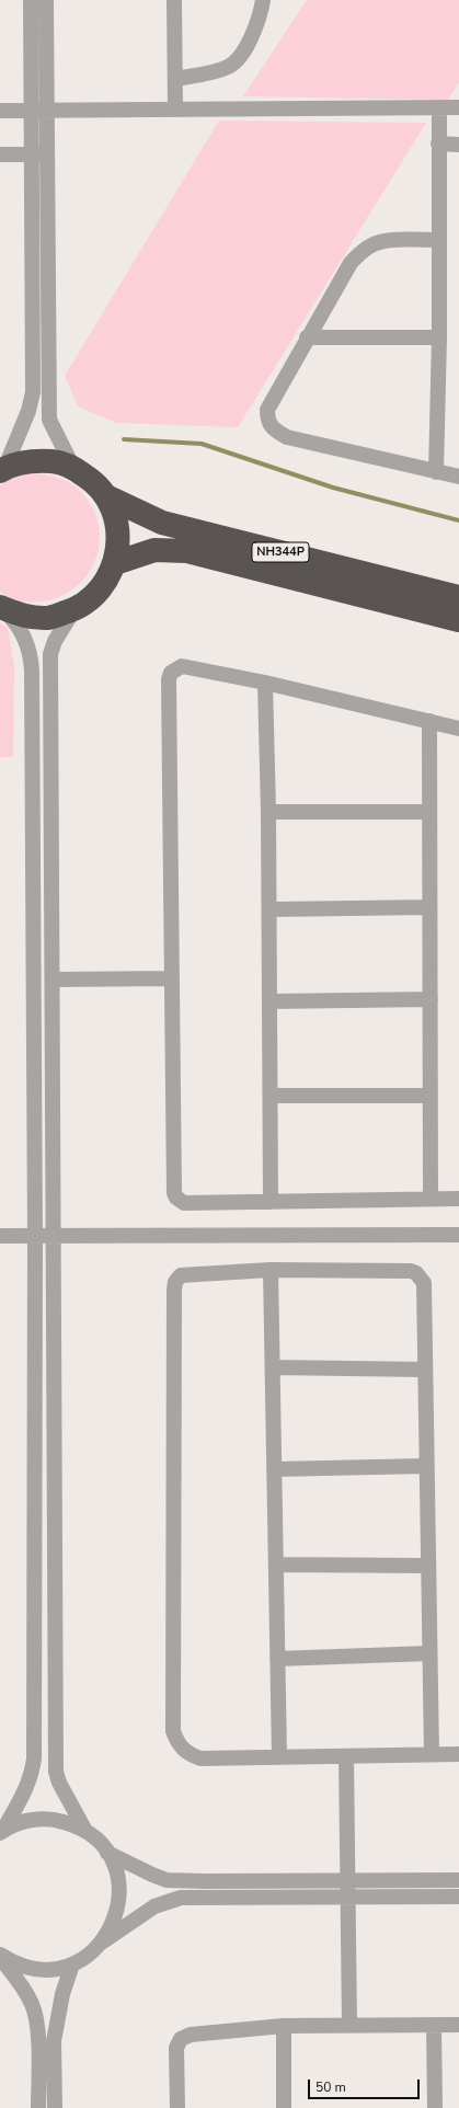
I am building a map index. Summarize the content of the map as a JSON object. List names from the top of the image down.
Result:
{
  "streets": {
    "highway": ["NH344P"]
  },
  "scale_bar": "50 m"
}
